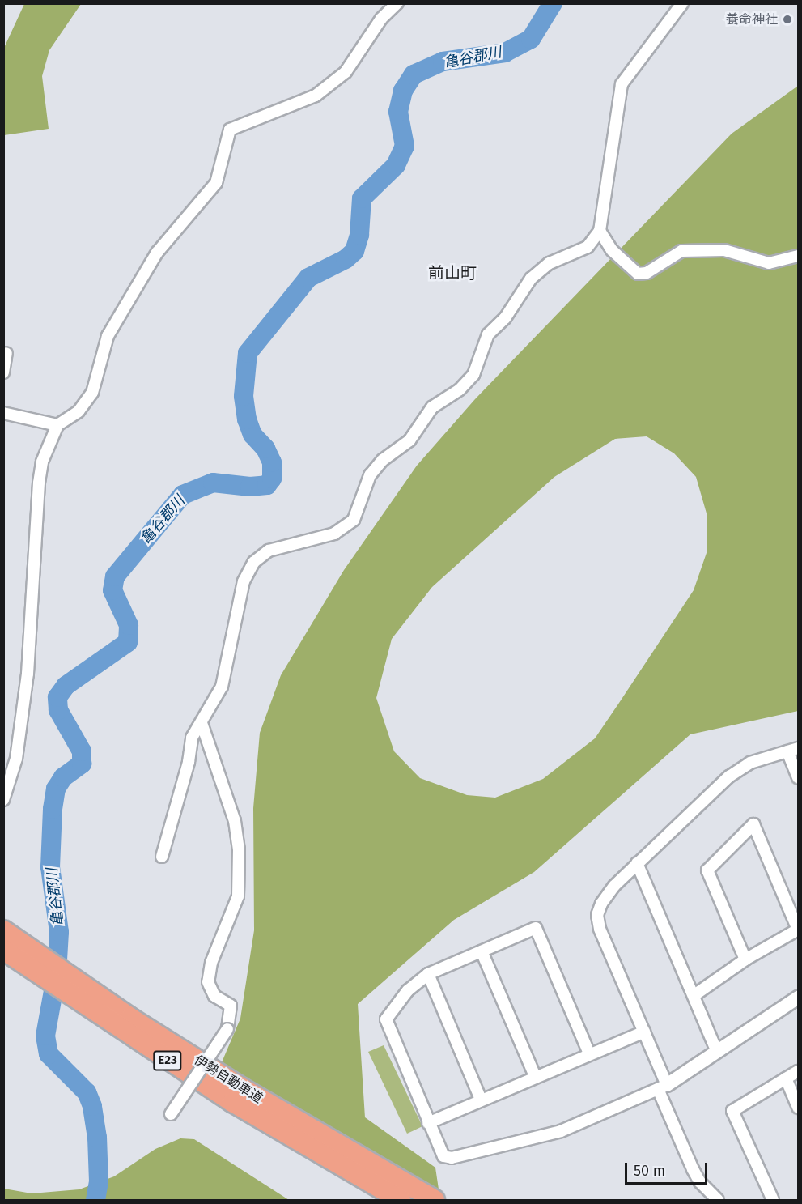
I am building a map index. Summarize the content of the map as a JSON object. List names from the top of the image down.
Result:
{
  "streets": {
    "highway": ["E23", "伊勢自動車道"]
  },
  "districts": ["前山町"],
  "water": ["亀谷郡川"],
  "places": ["養命神社"],
  "scale_bar": "50 m"
}
